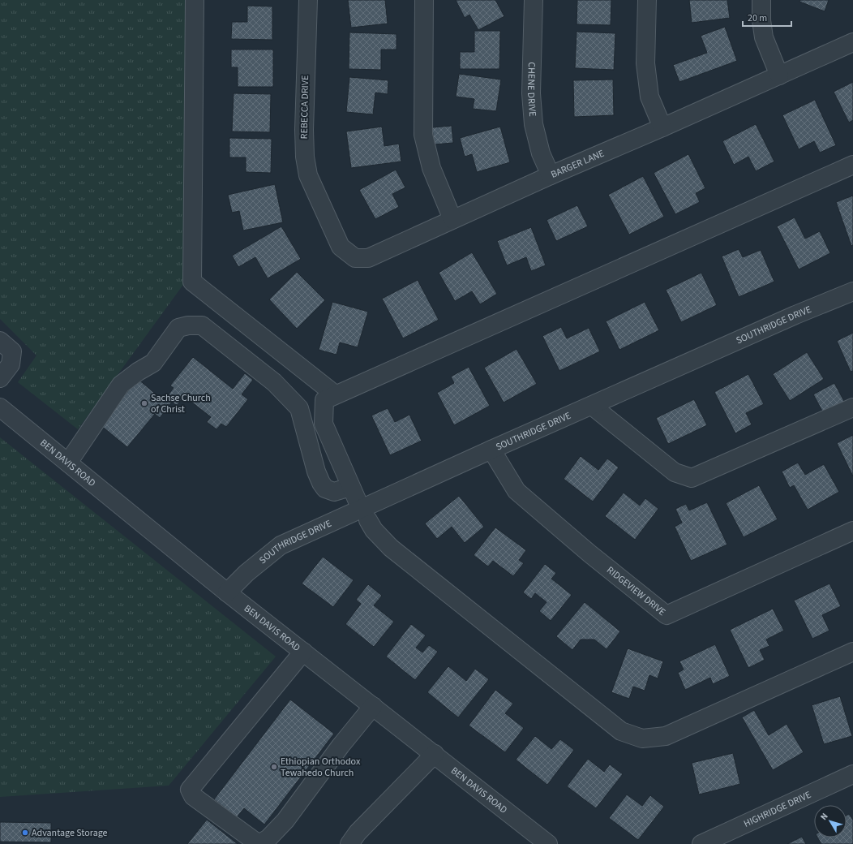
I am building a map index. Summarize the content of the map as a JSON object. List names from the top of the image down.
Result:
{
  "streets": {
    "street": [
      "CHENE DRIVE",
      "REBECCA DRIVE",
      "BARGER LANE",
      "SOUTHRIDGE DRIVE",
      "BEN DAVIS ROAD",
      "RIDGEVIEW DRIVE",
      "HIGHRIDGE DRIVE"
    ]
  },
  "crossings": [
    ["CHENE DRIVE", "BARGER LANE"],
    ["REBECCA DRIVE", "BARGER LANE"],
    ["SOUTHRIDGE DRIVE", "BEN DAVIS ROAD"],
    ["SOUTHRIDGE DRIVE", "RIDGEVIEW DRIVE"]
  ],
  "places": ["Sachse Church of Christ", "Ethiopian Orthodox Tewahedo Church", "Advantage Storage"],
  "scale_bar": "20 m",
  "north": "top left"
}
